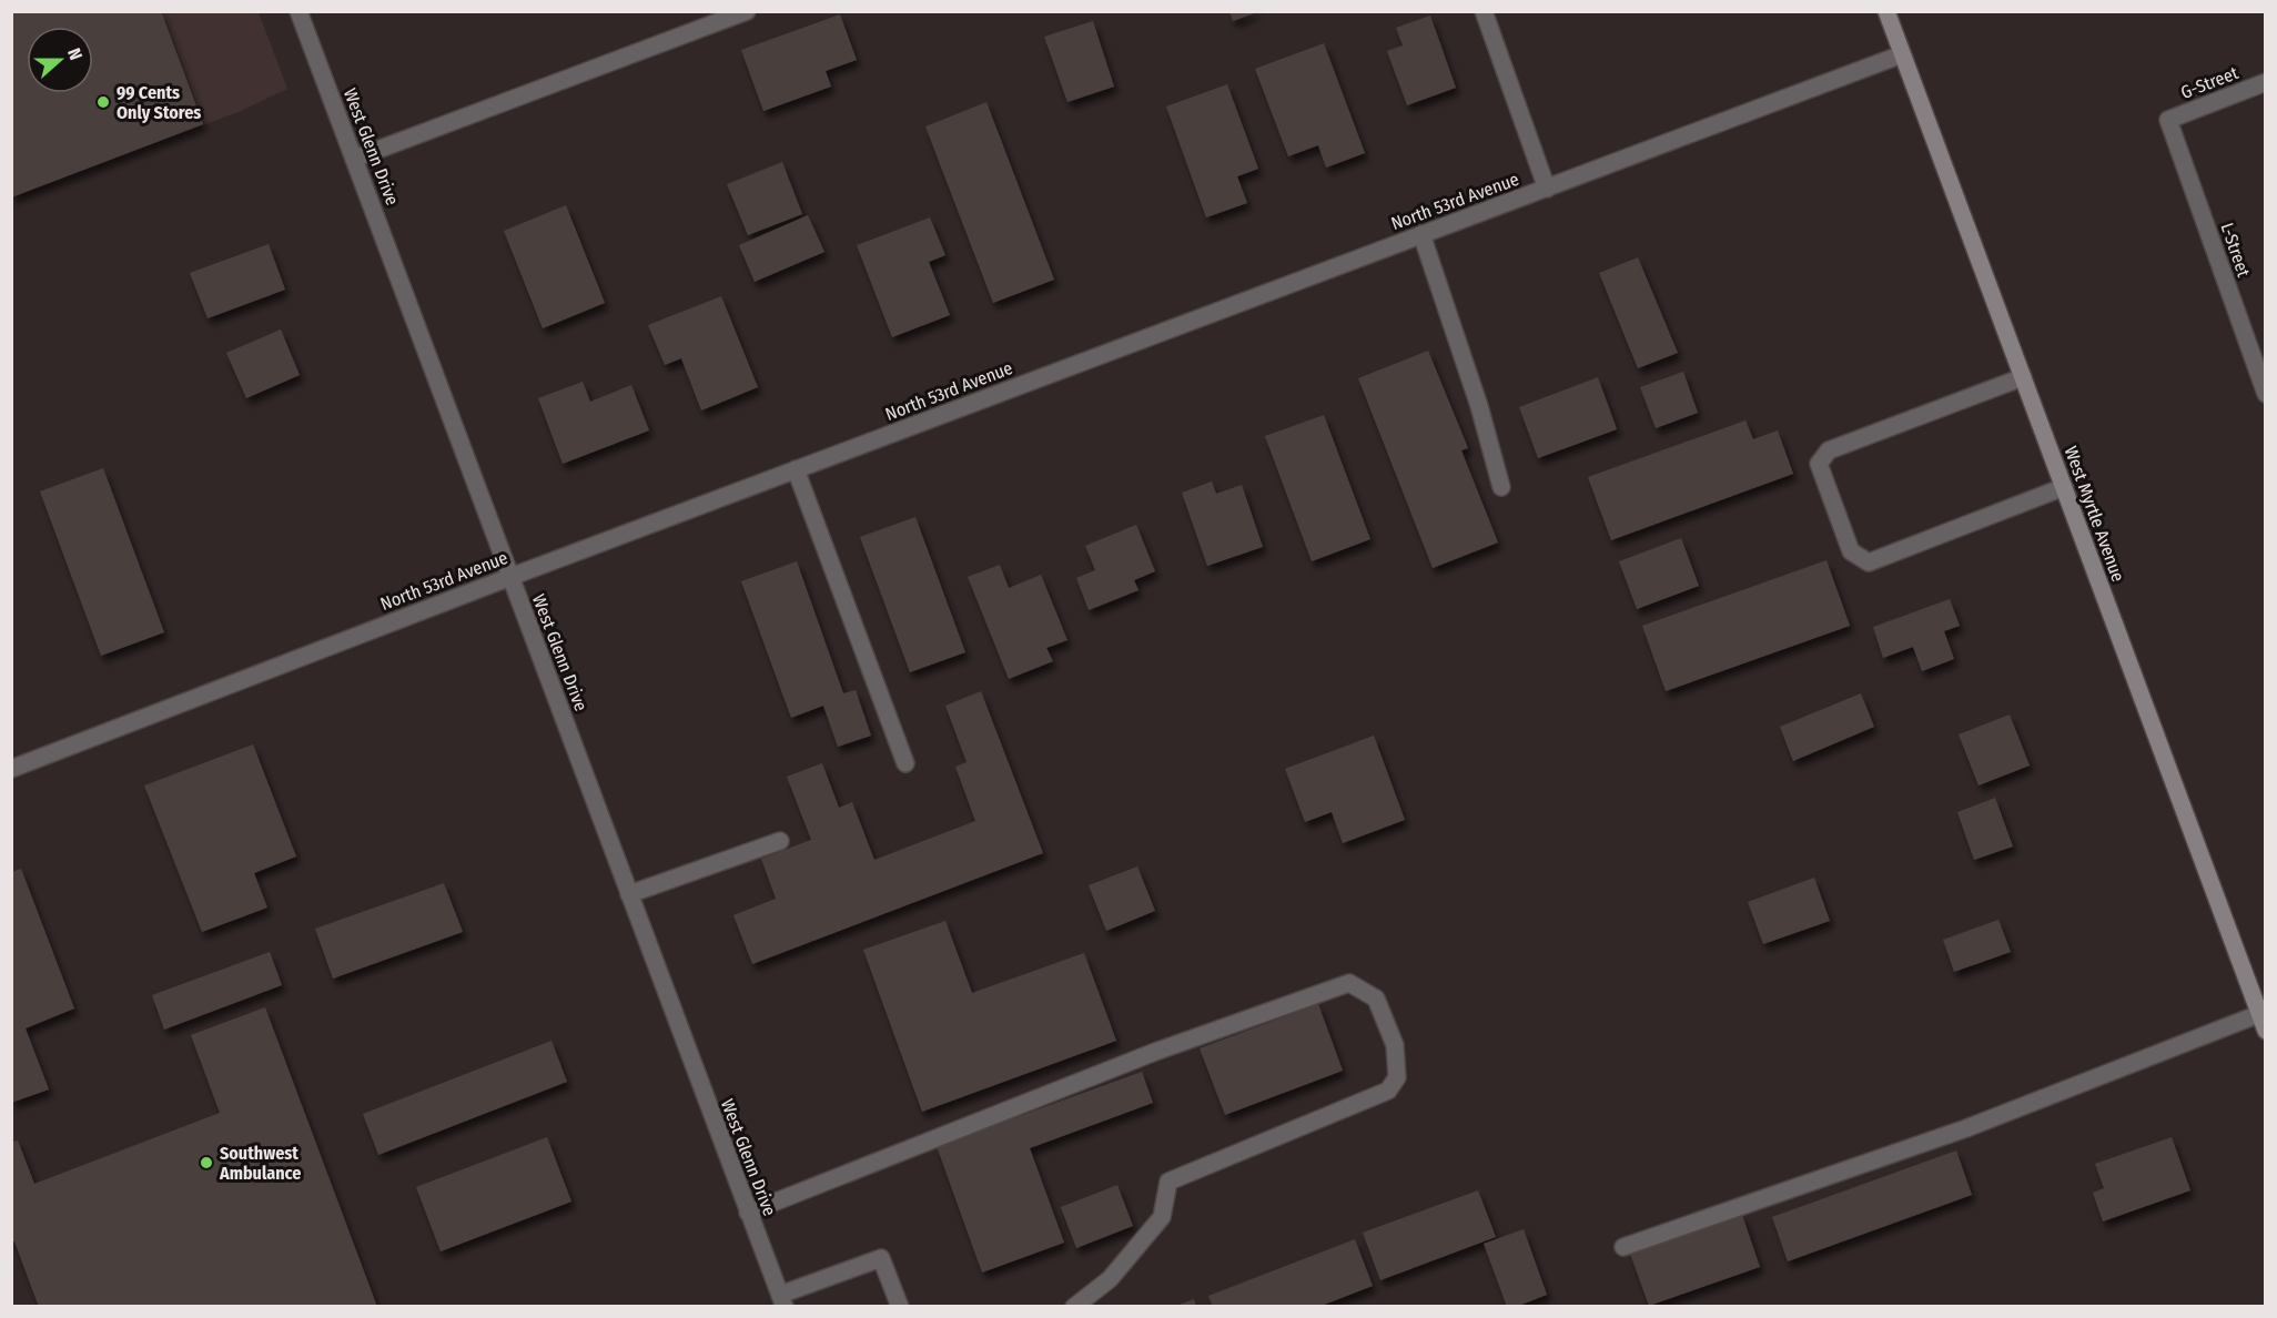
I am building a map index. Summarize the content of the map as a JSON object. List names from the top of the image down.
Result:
{
  "streets": {
    "street": [
      "G-Street",
      "West Glenn Drive",
      "North 53rd Avenue",
      "L-Street",
      "West Myrtle Avenue"
    ]
  },
  "crossings": [
    ["G-Street", "L-Street"],
    ["West Glenn Drive", "North 53rd Avenue"],
    ["North 53rd Avenue", "West Myrtle Avenue"]
  ],
  "places": ["99 Cents Only Stores", "Southwest Ambulance"],
  "north": "right"
}
